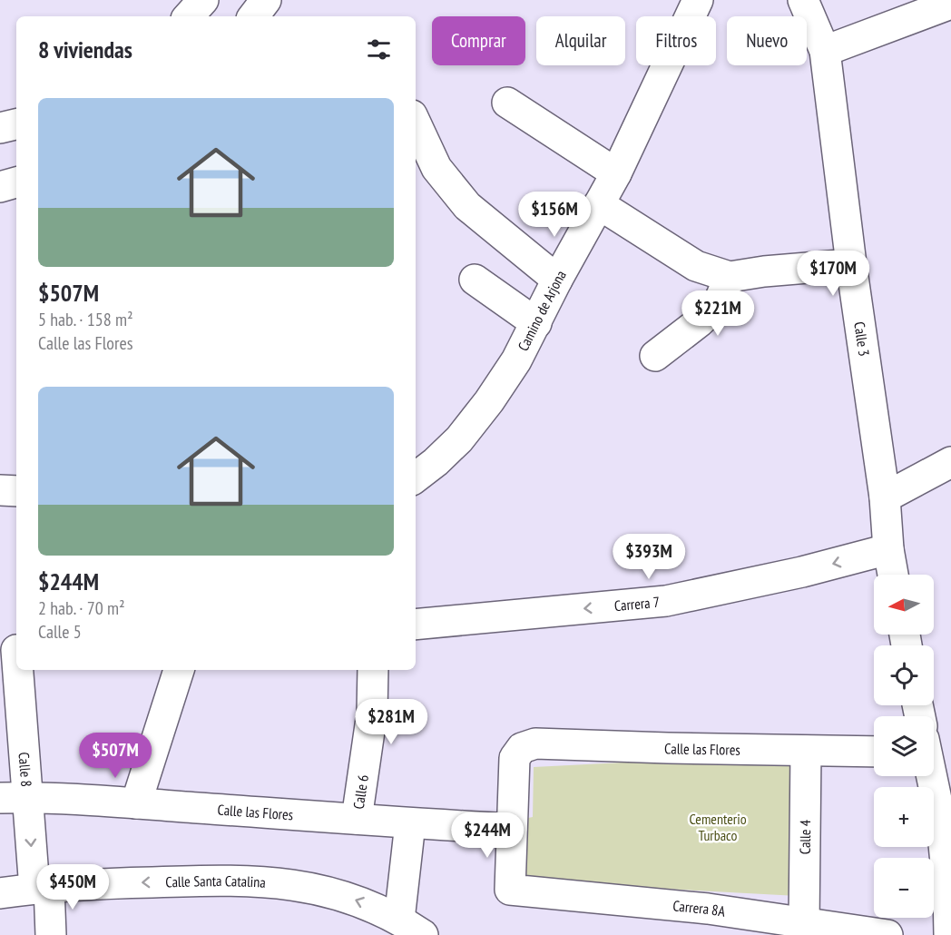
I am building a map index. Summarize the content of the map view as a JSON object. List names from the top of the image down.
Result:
{
  "streets": {
    "main road": [
      "Camino de Arjona",
      "Calle 3",
      "Carrera 7",
      "Calle las Flores",
      "Calle 8",
      "Calle 6",
      "Calle 4",
      "Calle Santa Catalina",
      "Carrera 8A"
    ]
  },
  "crossings": [
    ["Calle 3", "Carrera 7"],
    ["Calle las Flores", "Calle 8"],
    ["Calle las Flores", "Calle 6"],
    ["Calle las Flores", "Calle 4"],
    ["Calle las Flores", "Carrera 8A"],
    ["Calle 8", "Calle Santa Catalina"],
    ["Calle 4", "Carrera 8A"]
  ],
  "one_way": ["Carrera 7", "Calle Santa Catalina"],
  "parks": ["Cementerio Turbaco"],
  "north": "left",
  "page": {
    "chip": [
      "Comprar",
      "Alquilar",
      "Filtros",
      "Nuevo"
    ],
    "heading": "8 viviendas",
    "list": [
      {
        "name": "$507M",
        "note": "5 hab. · 158 m² · Calle las Flores"
      },
      {
        "name": "$244M",
        "note": "2 hab. · 70 m² · Calle 5"
      }
    ],
    "price": [
      "$156M",
      "$170M",
      "$221M",
      "$393M",
      "$281M",
      "$507M",
      "$244M",
      "$450M"
    ],
    "map_buttons": ["+", "−"]
  }
}
